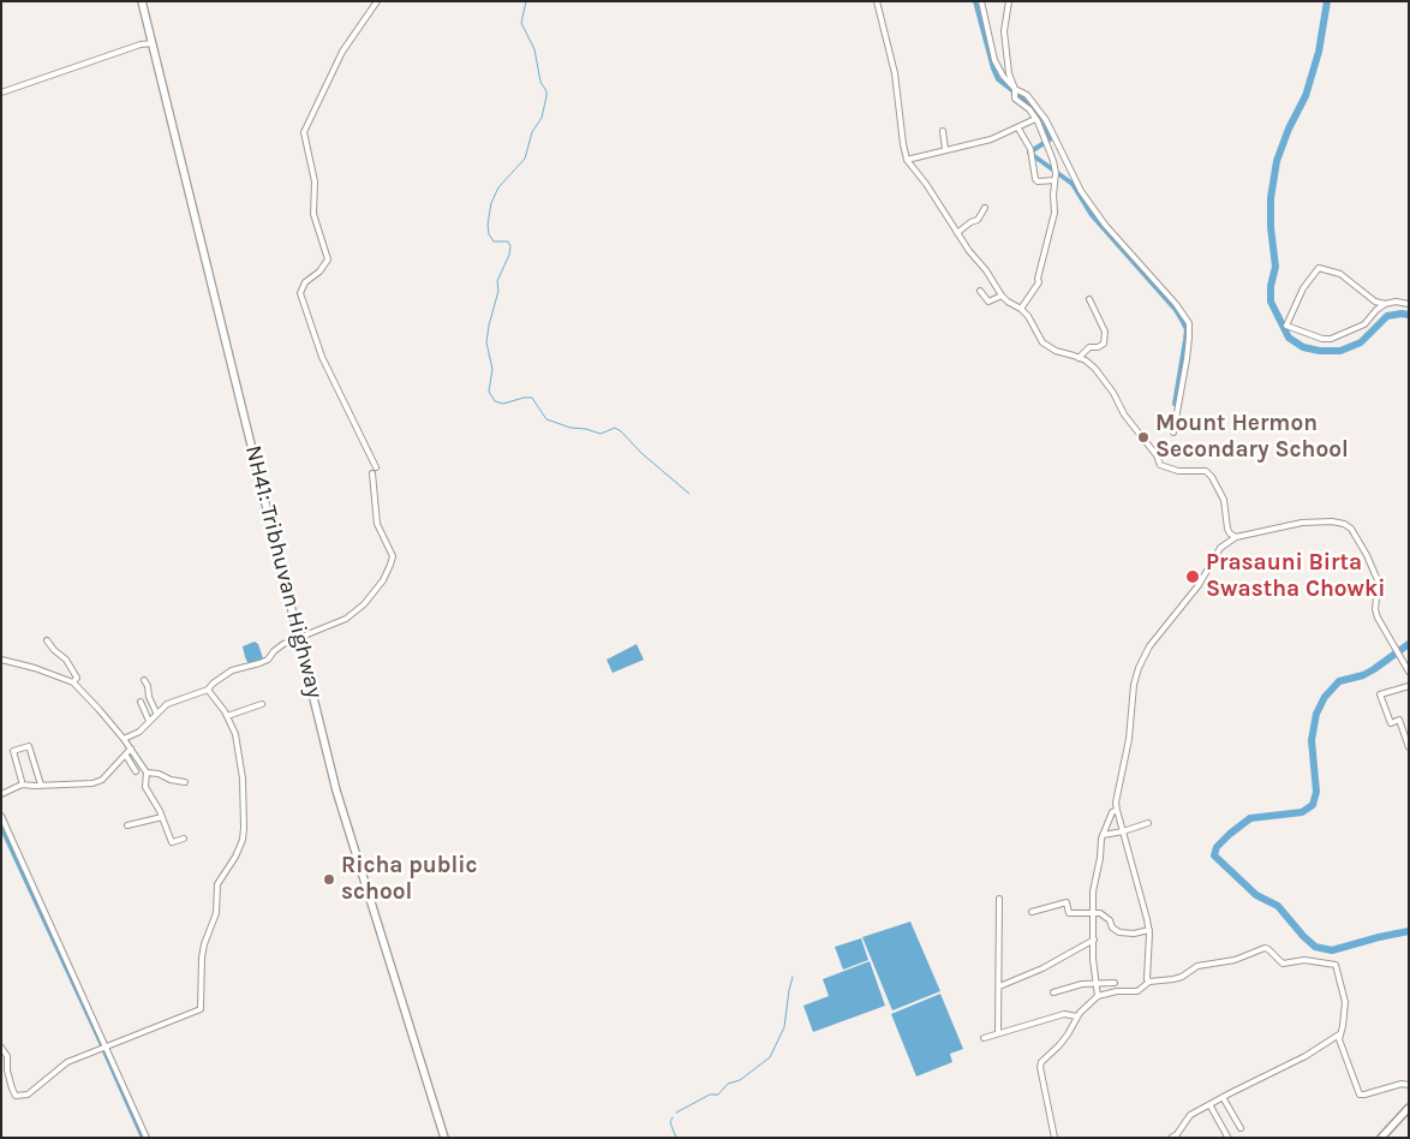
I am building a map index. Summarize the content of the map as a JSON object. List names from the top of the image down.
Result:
{
  "streets": {
    "highway": ["NH41: Tribhuvan Highway"]
  },
  "places": ["Mount Hermon Secondary School", "Prasauni Birta Swastha Chowki", "Richa public school"]
}
